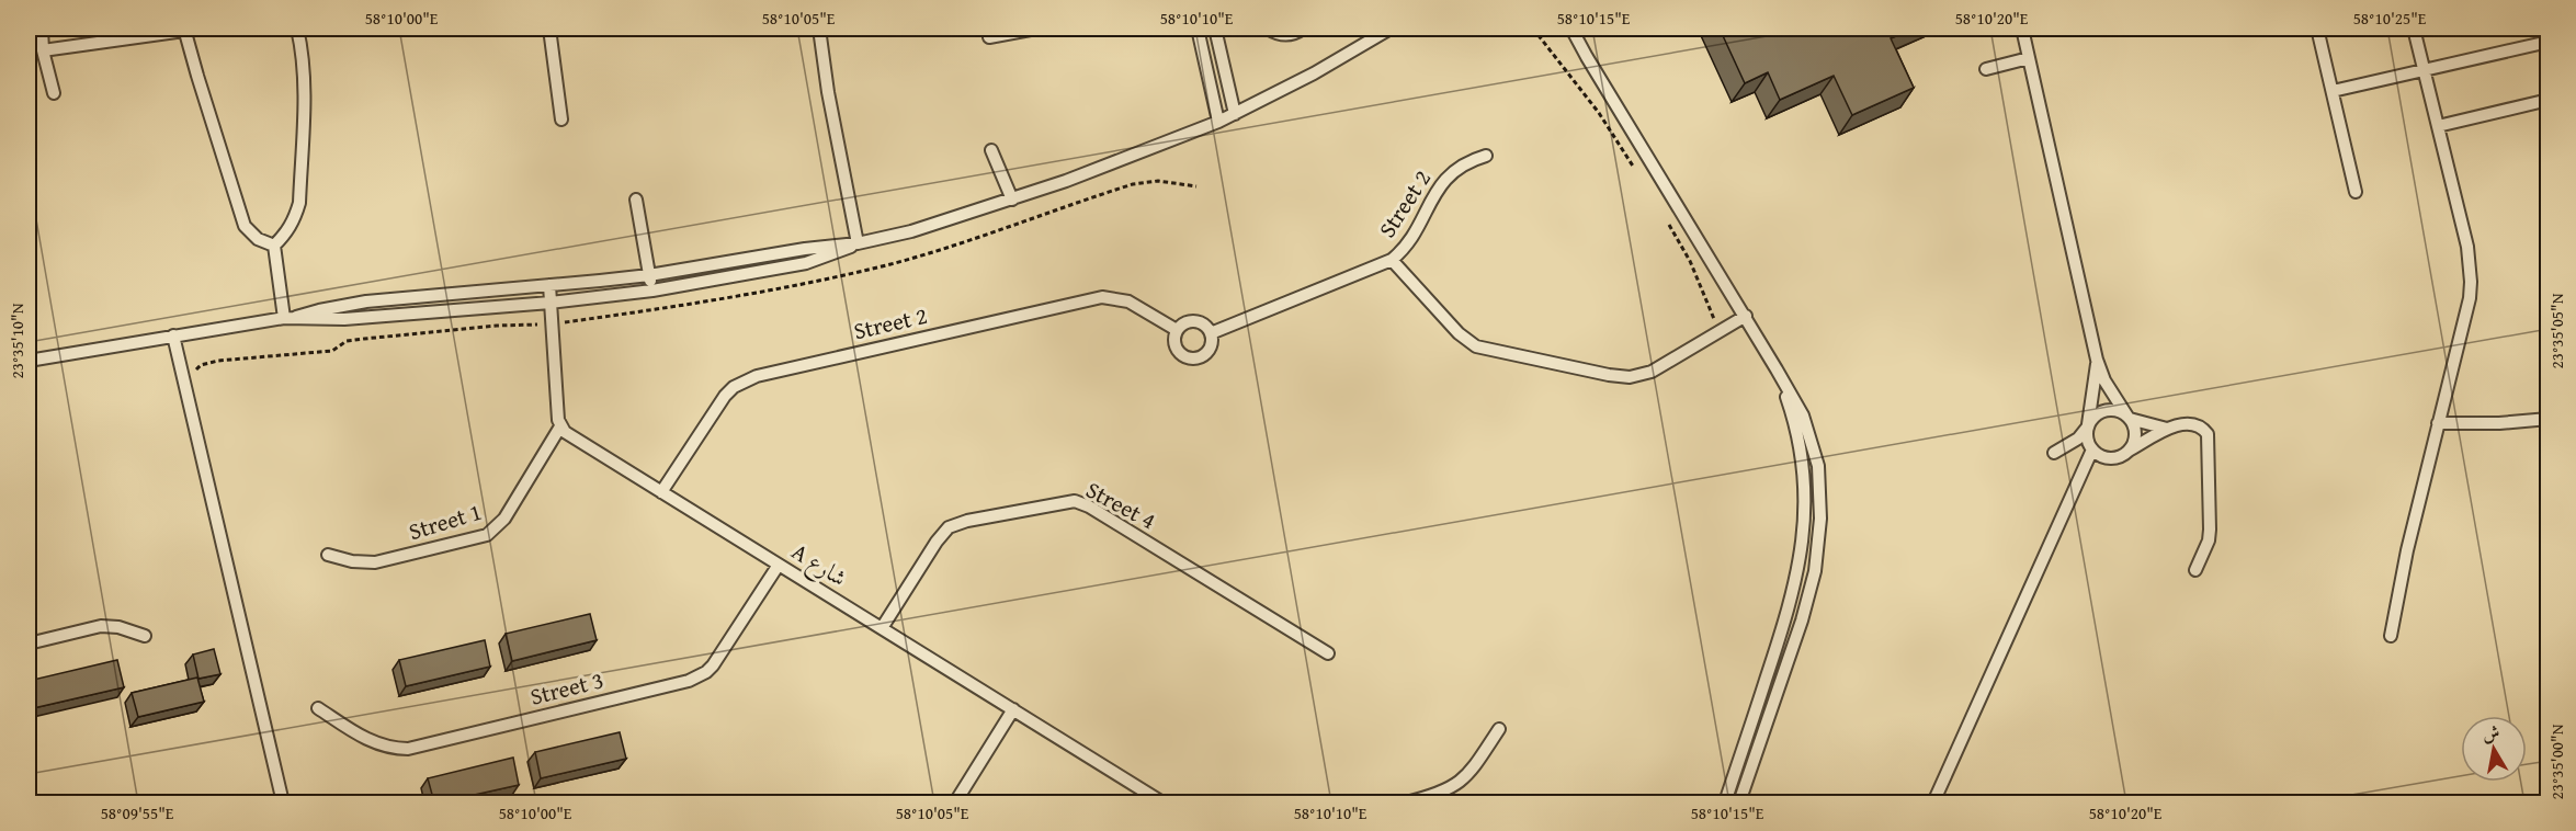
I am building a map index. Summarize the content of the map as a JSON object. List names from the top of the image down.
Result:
{
  "streets": {
    "lane": [
      "Street 2",
      "Street 4",
      "Street 1",
      "A شارع",
      "Street 3"
    ]
  },
  "crossings": [
    ["Street 2", "A شارع"],
    ["Street 4", "A شارع"],
    ["Street 1", "A شارع"],
    ["A شارع", "Street 3"]
  ],
  "north": "top",
  "coordinates": [
    "58°10'00\"E",
    "58°10'05\"E",
    "58°10'10\"E",
    "58°10'15\"E",
    "58°10'20\"E",
    "58°10'25\"E",
    "23°35'05\"N",
    "23°35'10\"N",
    "23°35'00\"N",
    "58°09'55\"E"
  ]
}
